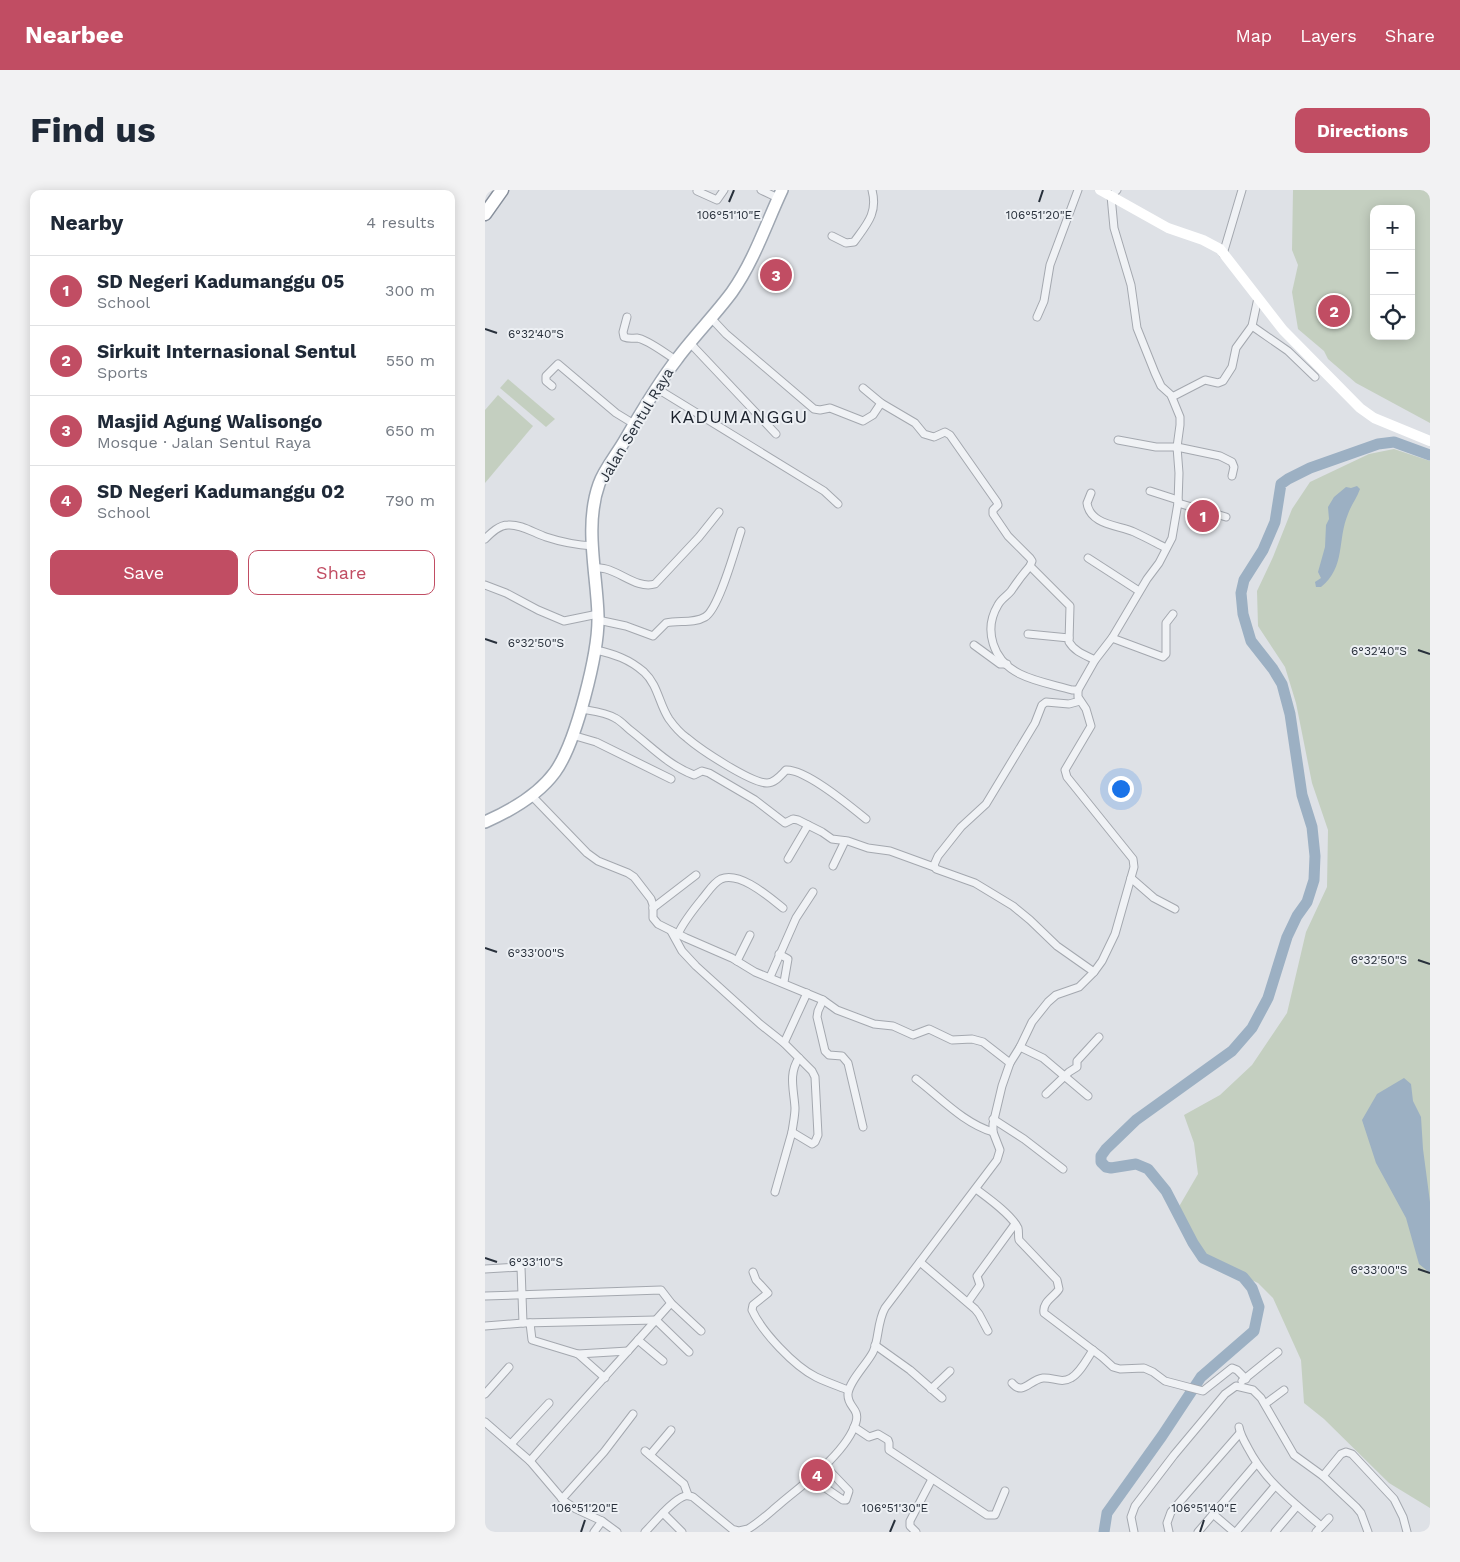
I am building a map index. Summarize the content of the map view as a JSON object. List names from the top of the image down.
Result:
{
  "streets": {
    "main road": ["Jalan Sentul Raya"]
  },
  "districts": ["KADUMANGGU"],
  "page": {
    "header": "Nearbee",
    "nav": ["Map", "Layers", "Share"],
    "buttons": [
      "Directions",
      ["Save", "Share"]
    ],
    "title": "Find us",
    "heading": ["Nearby", "4 results"],
    "map_buttons": ["+", "−"],
    "list": [
      {
        "mark": "1",
        "name": "SD Negeri Kadumanggu 05",
        "note": "School",
        "value": "300 m"
      },
      {
        "mark": "2",
        "name": "Sirkuit Internasional Sentul",
        "note": "Sports",
        "value": "550 m"
      },
      {
        "mark": "3",
        "name": "Masjid Agung Walisongo",
        "note": "Mosque · Jalan Sentul Raya",
        "value": "650 m"
      },
      {
        "mark": "4",
        "name": "SD Negeri Kadumanggu 02",
        "note": "School",
        "value": "790 m"
      }
    ],
    "pins": [
      "3",
      "2",
      "1",
      "4"
    ]
  },
  "coordinates": [
    "106°51'10\"E",
    "106°51'20\"E",
    "6°32'40\"S",
    "6°32'50\"S",
    "6°33'00\"S",
    "6°33'10\"S",
    "106°51'30\"E",
    "106°51'40\"E"
  ]
}
